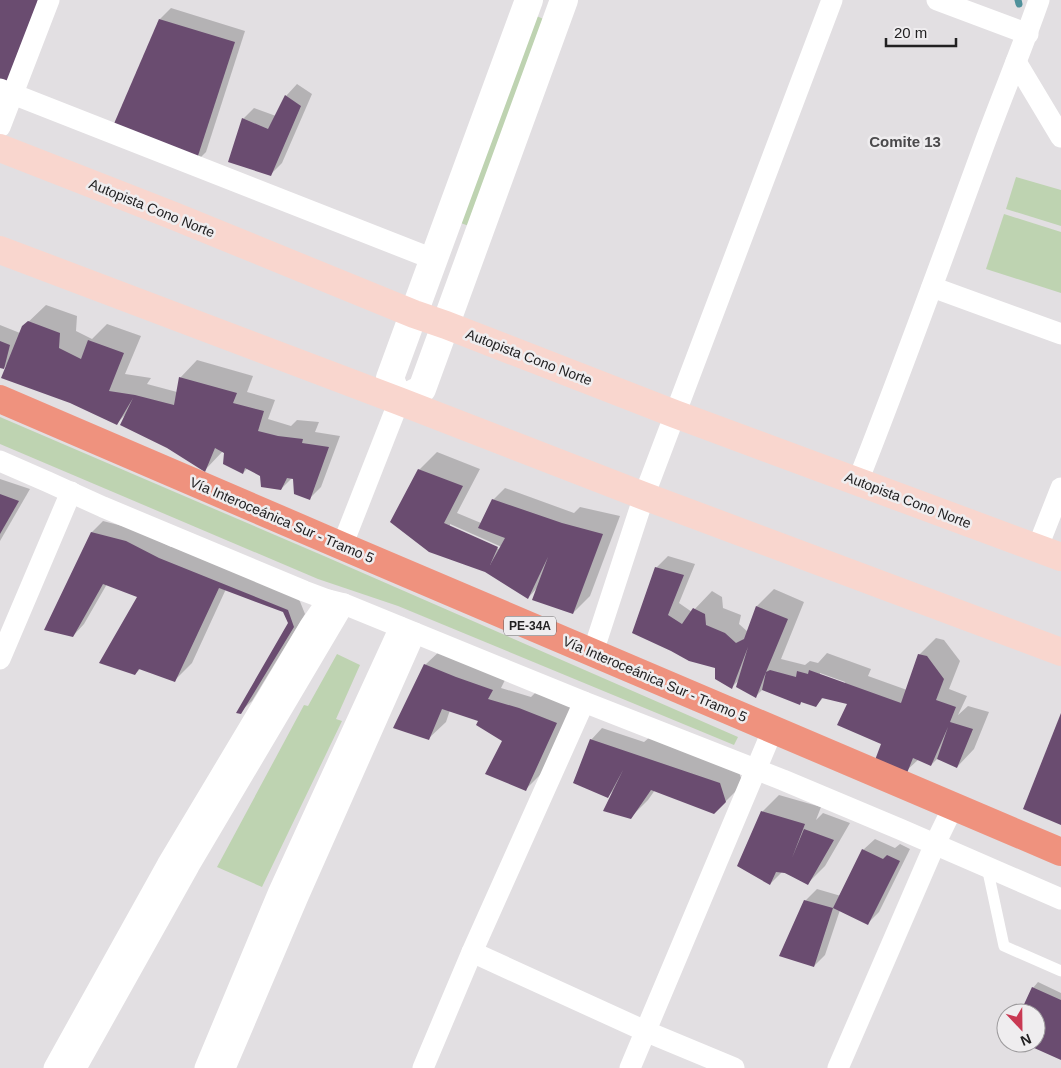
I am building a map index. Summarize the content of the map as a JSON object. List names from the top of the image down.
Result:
{
  "streets": {
    "highway": ["Vía Interoceánica Sur - Tramo 5", "PE-34A"],
    "main road": ["Autopista Cono Norte"]
  },
  "districts": ["Comite 13"],
  "scale_bar": "20 m",
  "north": "bottom"
}
